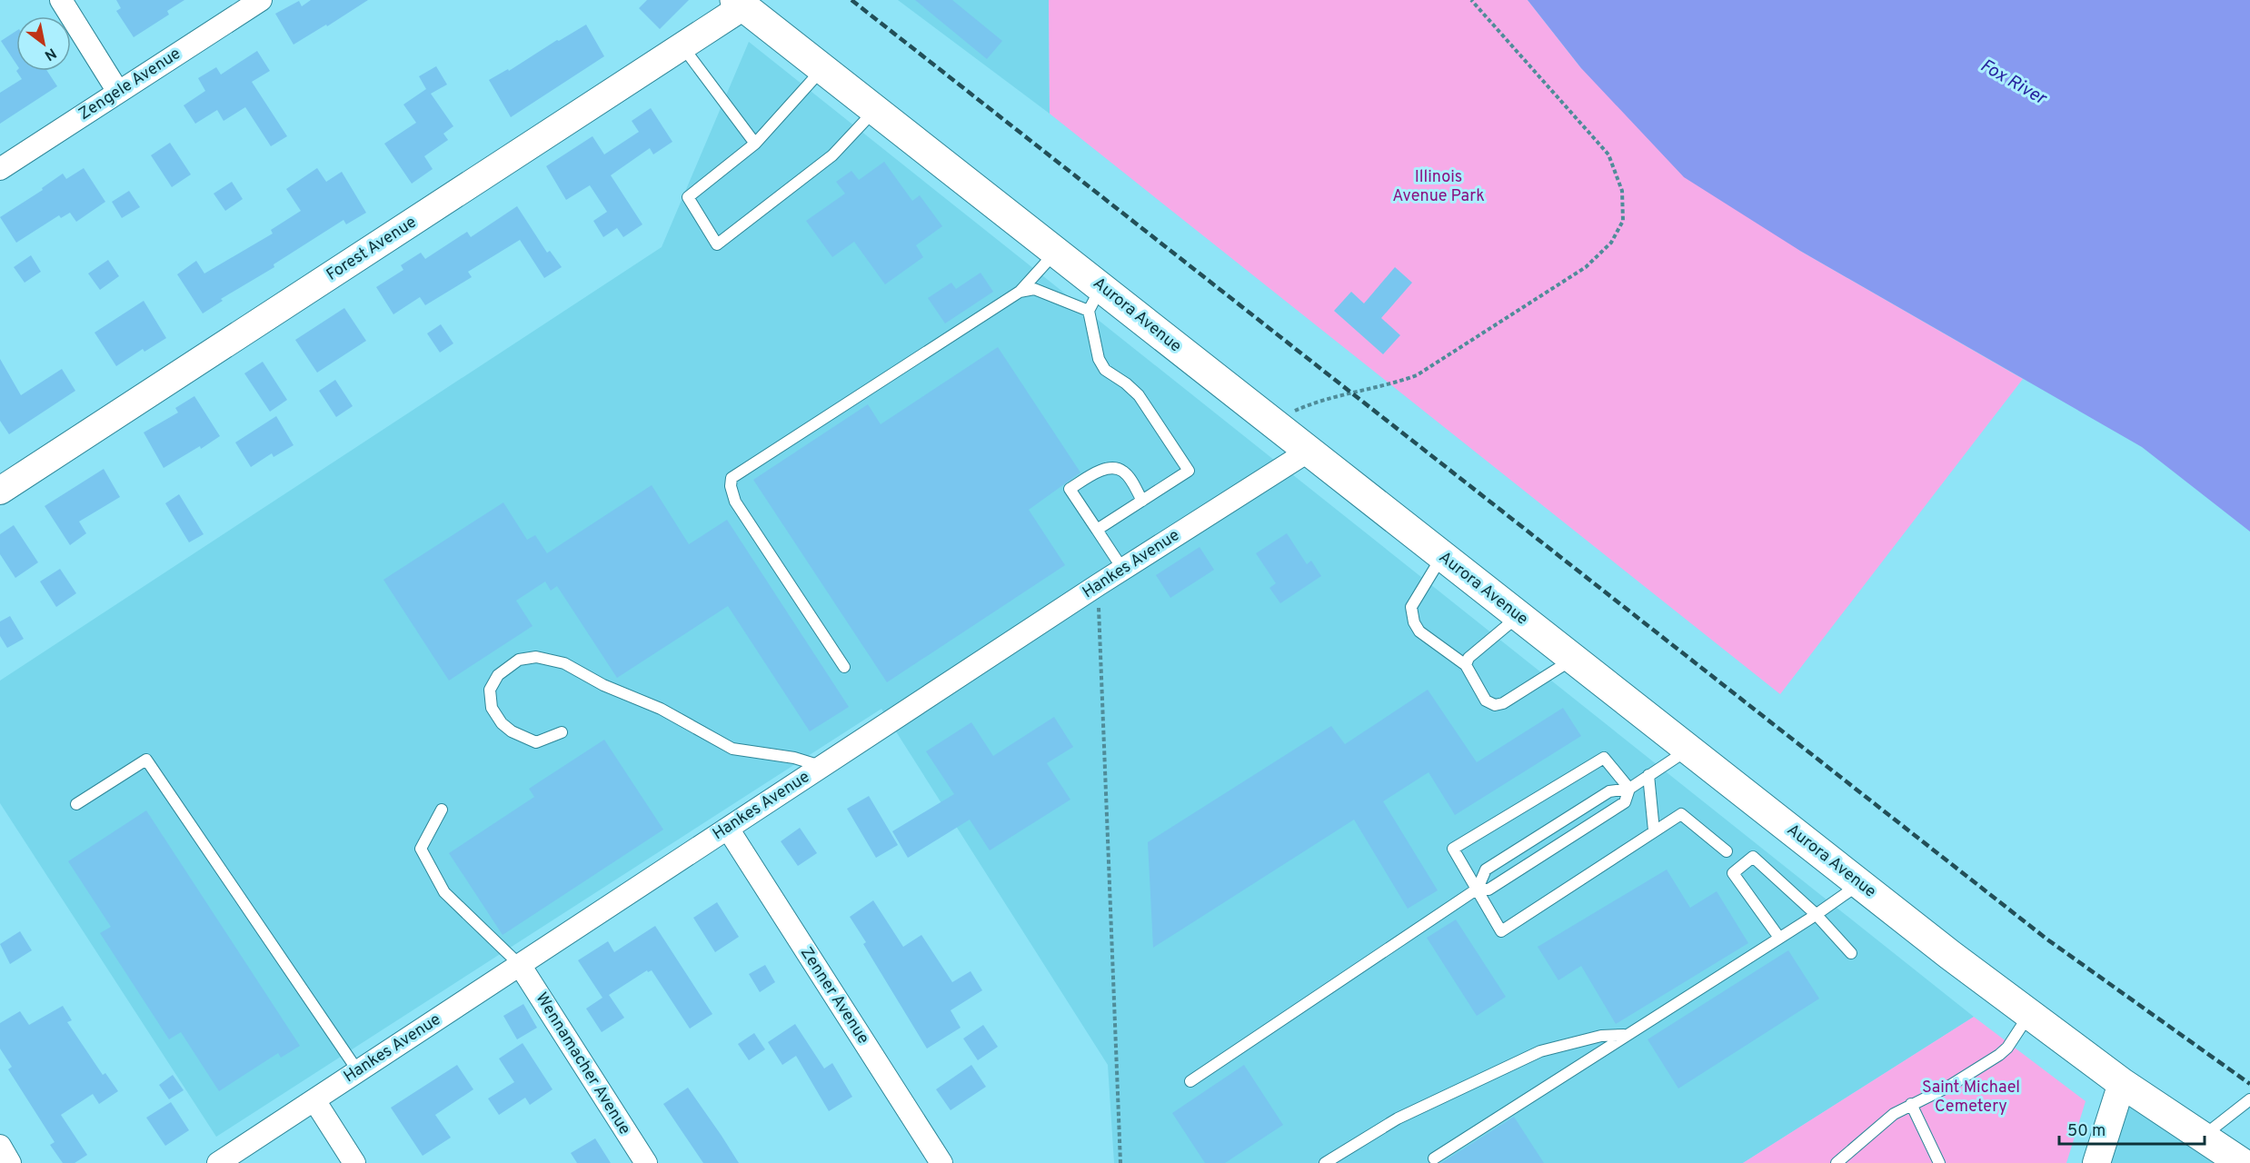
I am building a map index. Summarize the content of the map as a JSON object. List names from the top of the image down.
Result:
{
  "streets": {
    "main road": ["Aurora Avenue"],
    "street": [
      "Zengele Avenue",
      "Forest Avenue",
      "Hankes Avenue",
      "Zenner Avenue",
      "Wennamacher Avenue"
    ]
  },
  "crossings": [
    ["Forest Avenue", "Aurora Avenue"],
    ["Aurora Avenue", "Hankes Avenue"],
    ["Hankes Avenue", "Zenner Avenue"],
    ["Hankes Avenue", "Wennamacher Avenue"]
  ],
  "water": ["Fox River"],
  "parks": ["Illinois Avenue Park", "Saint Michael Cemetery"],
  "scale_bar": "50 m",
  "north": "bottom right"
}
